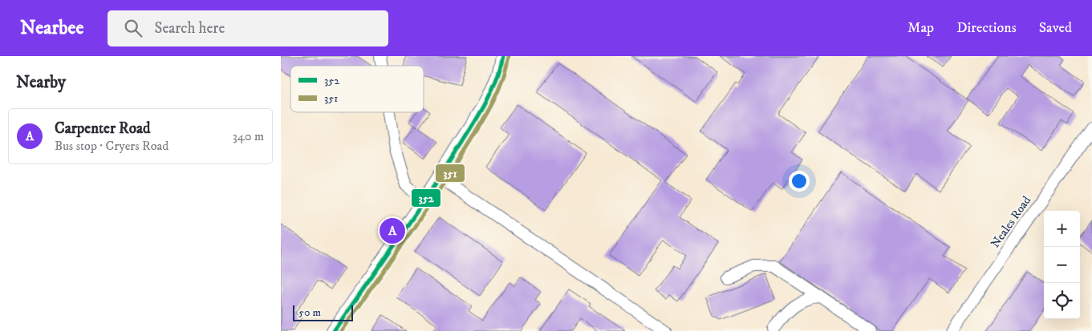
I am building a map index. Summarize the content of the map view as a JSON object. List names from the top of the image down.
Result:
{
  "streets": {
    "street": ["Neales Road"]
  },
  "lines": ["transit line 352", "transit line 351"],
  "legend": ["352", "351"],
  "scale_bar": "50 m",
  "page": {
    "header": "Nearbee",
    "search": "Search here",
    "nav": ["Map", "Directions", "Saved"],
    "heading": "Nearby",
    "list": [
      {
        "mark": "A",
        "name": "Carpenter Road",
        "note": "Bus stop · Cryers Road",
        "value": "340 m"
      }
    ],
    "map_buttons": ["+", "−"],
    "pins": "A",
    "scale": "50 m"
  }
}
